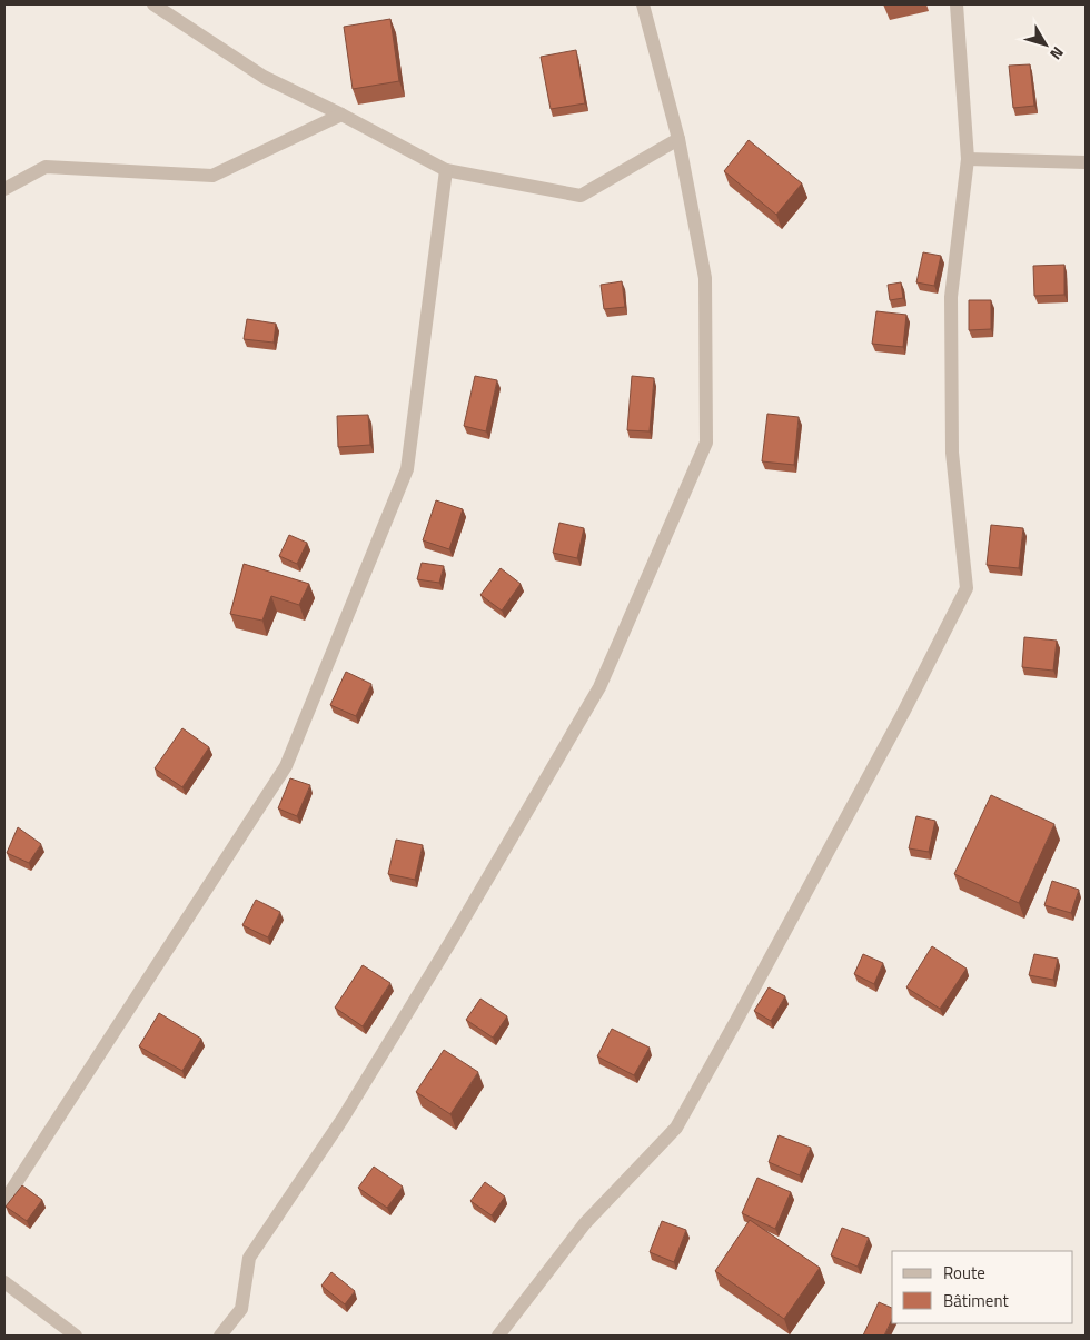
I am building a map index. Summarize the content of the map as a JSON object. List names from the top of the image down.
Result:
{
  "legend": ["Route", "Bâtiment"],
  "north": "bottom right"
}
